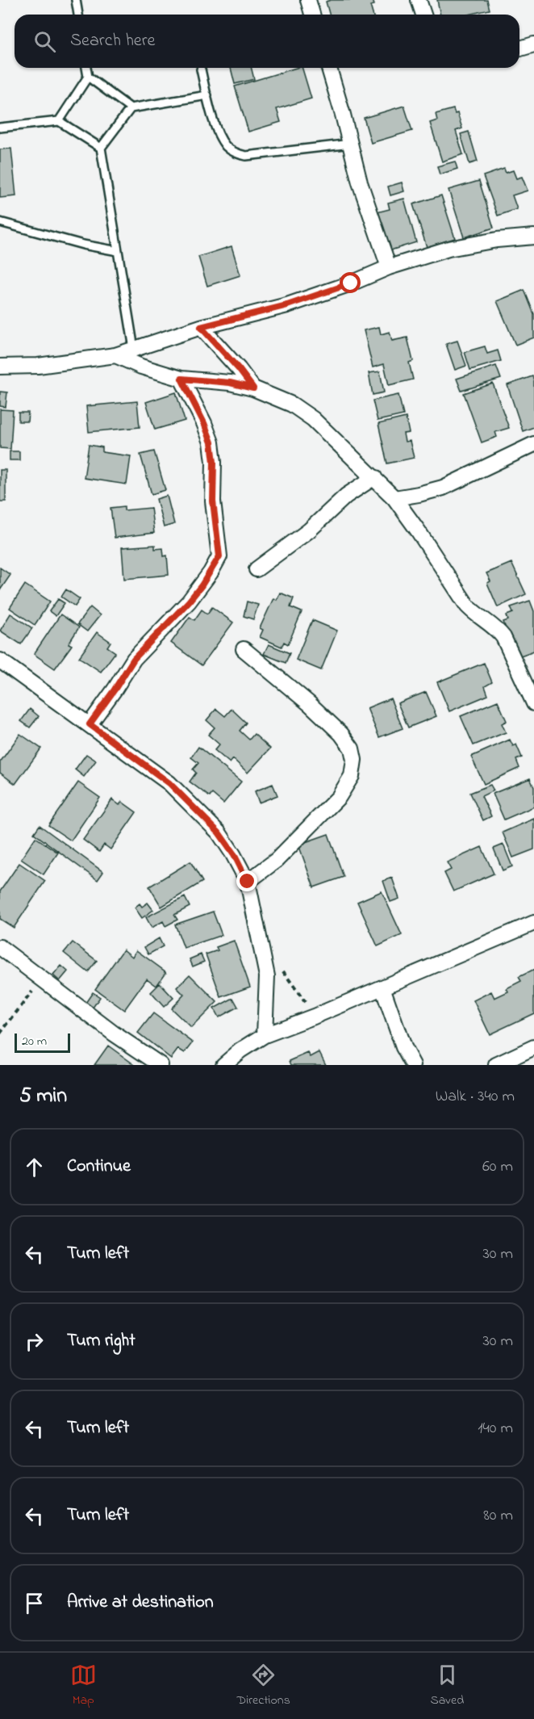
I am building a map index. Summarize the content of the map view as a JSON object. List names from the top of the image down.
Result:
{
  "scale_bar": "20 m",
  "page": {
    "search": "Search here",
    "scale": "20 m",
    "heading": ["5 min", "Walk · 340 m"],
    "list": [
      ["Continue", "60 m"],
      ["Turn left", "30 m"],
      ["Turn right", "30 m"],
      ["Turn left", "140 m"],
      ["Turn left", "80 m"],
      "Arrive at destination"
    ],
    "nav": ["Map", "Directions", "Saved"]
  }
}
